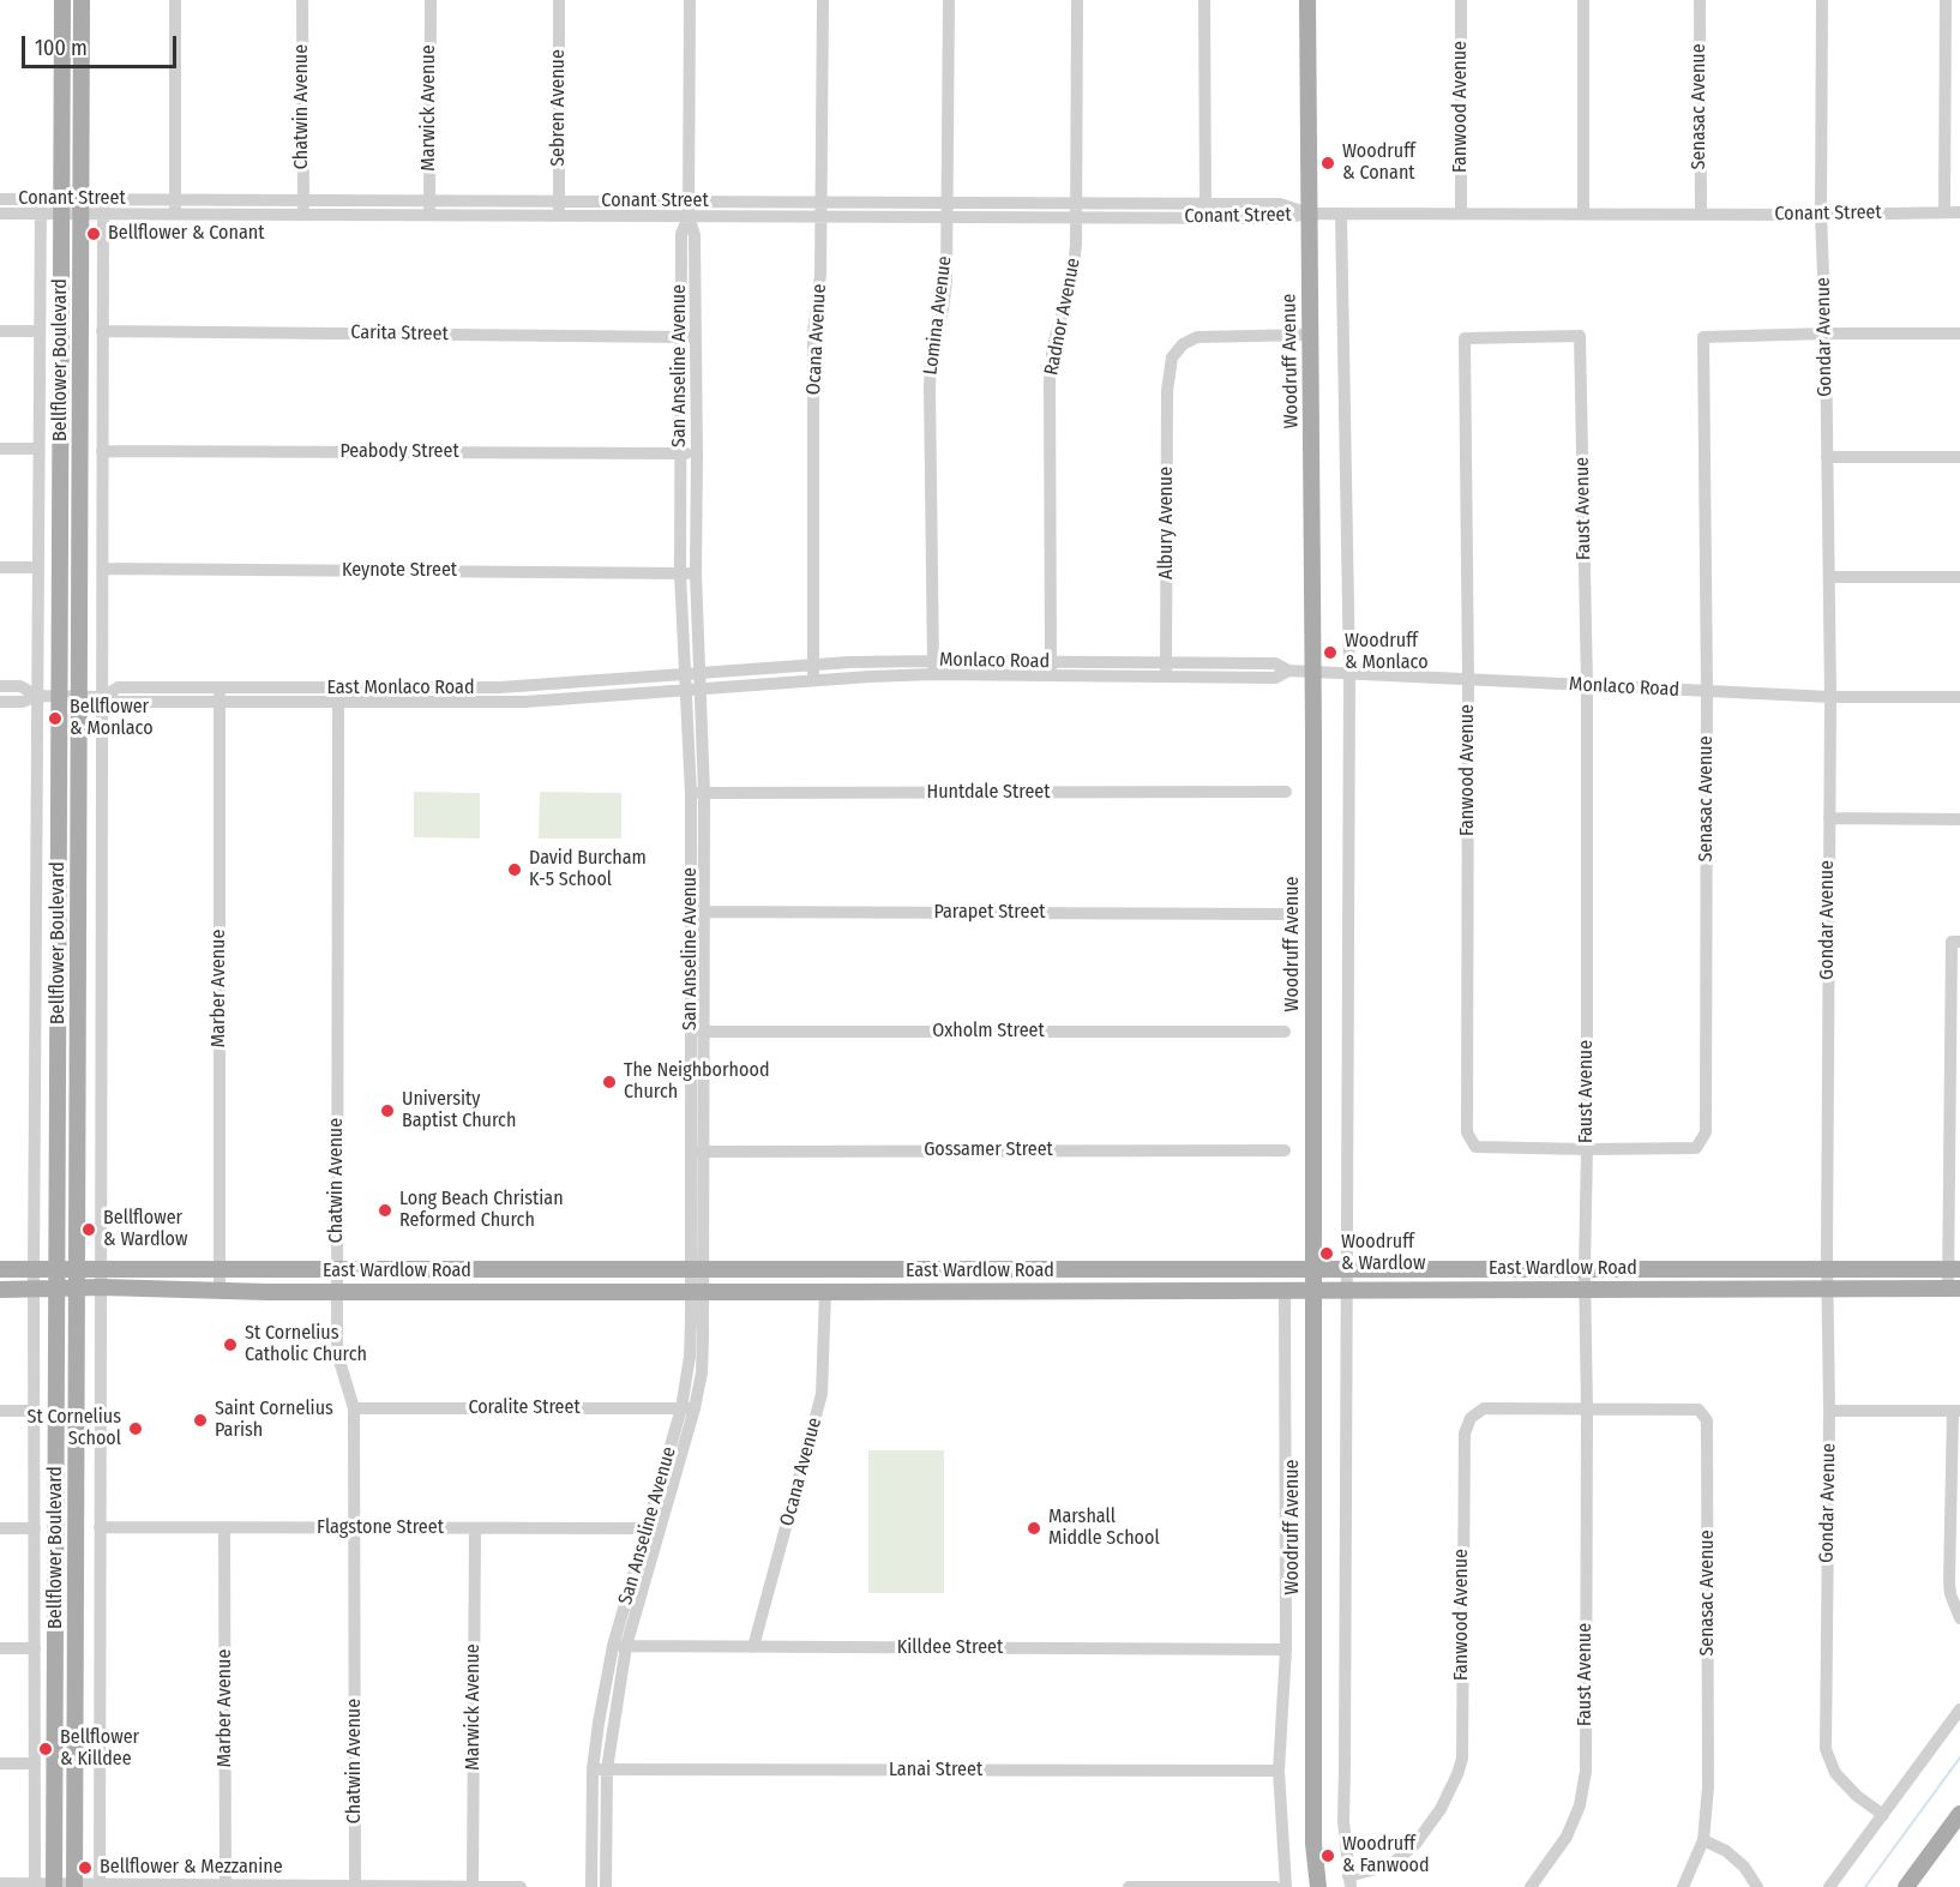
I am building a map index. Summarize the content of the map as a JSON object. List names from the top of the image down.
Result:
{
  "streets": {
    "main road": ["Bellflower Boulevard", "Woodruff Avenue", "East Wardlow Road"],
    "street": [
      "Chatwin Avenue",
      "Fanwood Avenue",
      "Senasac Avenue",
      "Marwick Avenue",
      "Sebren Avenue",
      "Conant Street",
      "Lomina Avenue",
      "Radnor Avenue",
      "Carita Street",
      "Gondar Avenue",
      "Ocana Avenue",
      "San Anseline Avenue",
      "Peabody Street",
      "Faust Avenue",
      "Albury Avenue",
      "Keynote Street",
      "Monlaco Road",
      "East Monlaco Road",
      "Huntdale Street",
      "Parapet Street",
      "Marber Avenue",
      "Oxholm Street",
      "Gossamer Street",
      "Coralite Street",
      "Flagstone Street",
      "Killdee Street",
      "Lanai Street"
    ]
  },
  "crossings": [
    ["Chatwin Avenue", "Conant Street"],
    ["Chatwin Avenue", "East Monlaco Road"],
    ["Chatwin Avenue", "East Wardlow Road"],
    ["Chatwin Avenue", "Coralite Street"],
    ["Chatwin Avenue", "Flagstone Street"],
    ["Fanwood Avenue", "Senasac Avenue"],
    ["Fanwood Avenue", "Conant Street"],
    ["Fanwood Avenue", "Faust Avenue"],
    ["Fanwood Avenue", "Monlaco Road"],
    ["Senasac Avenue", "Conant Street"],
    ["Senasac Avenue", "Gondar Avenue"],
    ["Senasac Avenue", "Faust Avenue"],
    ["Senasac Avenue", "Monlaco Road"],
    ["Marwick Avenue", "Conant Street"],
    ["Marwick Avenue", "Flagstone Street"],
    ["Sebren Avenue", "Conant Street"],
    ["Conant Street", "Lomina Avenue"],
    ["Conant Street", "Radnor Avenue"],
    ["Conant Street", "Gondar Avenue"],
    ["Conant Street", "Ocana Avenue"],
    ["Conant Street", "Bellflower Boulevard"],
    ["Conant Street", "Woodruff Avenue"],
    ["Conant Street", "San Anseline Avenue"],
    ["Lomina Avenue", "Monlaco Road"],
    ["Radnor Avenue", "Monlaco Road"],
    ["Carita Street", "Bellflower Boulevard"],
    ["Carita Street", "San Anseline Avenue"],
    ["Gondar Avenue", "Monlaco Road"],
    ["Gondar Avenue", "East Wardlow Road"],
    ["Ocana Avenue", "Monlaco Road"],
    ["Ocana Avenue", "East Wardlow Road"],
    ["Ocana Avenue", "Killdee Street"],
    ["Bellflower Boulevard", "Peabody Street"],
    ["Bellflower Boulevard", "Keynote Street"],
    ["Bellflower Boulevard", "East Monlaco Road"],
    ["Bellflower Boulevard", "East Wardlow Road"],
    ["Bellflower Boulevard", "Flagstone Street"],
    ["Woodruff Avenue", "Albury Avenue"],
    ["Woodruff Avenue", "Monlaco Road"],
    ["Woodruff Avenue", "East Wardlow Road"],
    ["Woodruff Avenue", "Killdee Street"],
    ["Woodruff Avenue", "Lanai Street"],
    ["San Anseline Avenue", "Peabody Street"],
    ["San Anseline Avenue", "Keynote Street"],
    ["San Anseline Avenue", "Monlaco Road"],
    ["San Anseline Avenue", "East Monlaco Road"],
    ["San Anseline Avenue", "Huntdale Street"],
    ["San Anseline Avenue", "Parapet Street"],
    ["San Anseline Avenue", "Oxholm Street"],
    ["San Anseline Avenue", "Gossamer Street"],
    ["San Anseline Avenue", "East Wardlow Road"],
    ["San Anseline Avenue", "Coralite Street"],
    ["San Anseline Avenue", "Flagstone Street"],
    ["San Anseline Avenue", "Killdee Street"],
    ["San Anseline Avenue", "Lanai Street"],
    ["Faust Avenue", "Monlaco Road"],
    ["Faust Avenue", "East Wardlow Road"],
    ["Albury Avenue", "Monlaco Road"],
    ["Monlaco Road", "East Monlaco Road"],
    ["East Monlaco Road", "Marber Avenue"],
    ["Marber Avenue", "East Wardlow Road"],
    ["Marber Avenue", "Flagstone Street"]
  ],
  "places": [
    "Woodruff & Conant",
    "Bellflower & Conant",
    "Woodruff & Monlaco",
    "Bellflower & Monlaco",
    "David Burcham K-5 School",
    "The Neighborhood Church",
    "University Baptist Church",
    "Long Beach Christian Reformed Church",
    "Bellflower & Wardlow",
    "Woodruff & Wardlow",
    "St Cornelius Catholic Church",
    "Saint Cornelius Parish",
    "St Cornelius School",
    "Marshall Middle School",
    "Bellflower & Killdee",
    "Woodruff & Fanwood",
    "Bellflower & Mezzanine"
  ],
  "scale_bar": "100 m"
}
